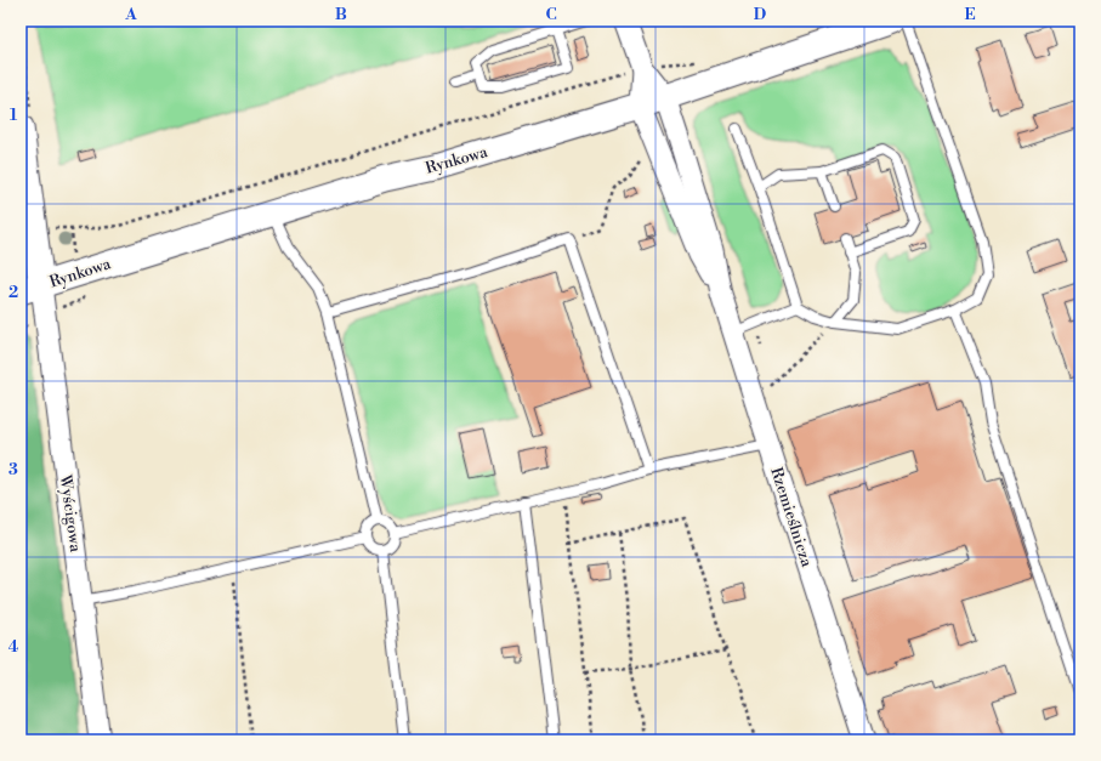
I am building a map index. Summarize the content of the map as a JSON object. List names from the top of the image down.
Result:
{
  "streets": {
    "street": ["Rynkowa", "Wyścigowa", "Rzemieślnicza"]
  },
  "crossings": [
    ["Rynkowa", "Wyścigowa"],
    ["Rynkowa", "Rzemieślnicza"]
  ],
  "grid": {
    "columns": [
      "A",
      "B",
      "C",
      "D",
      "E"
    ],
    "rows": [
      "1",
      "2",
      "3",
      "4"
    ]
  }
}
